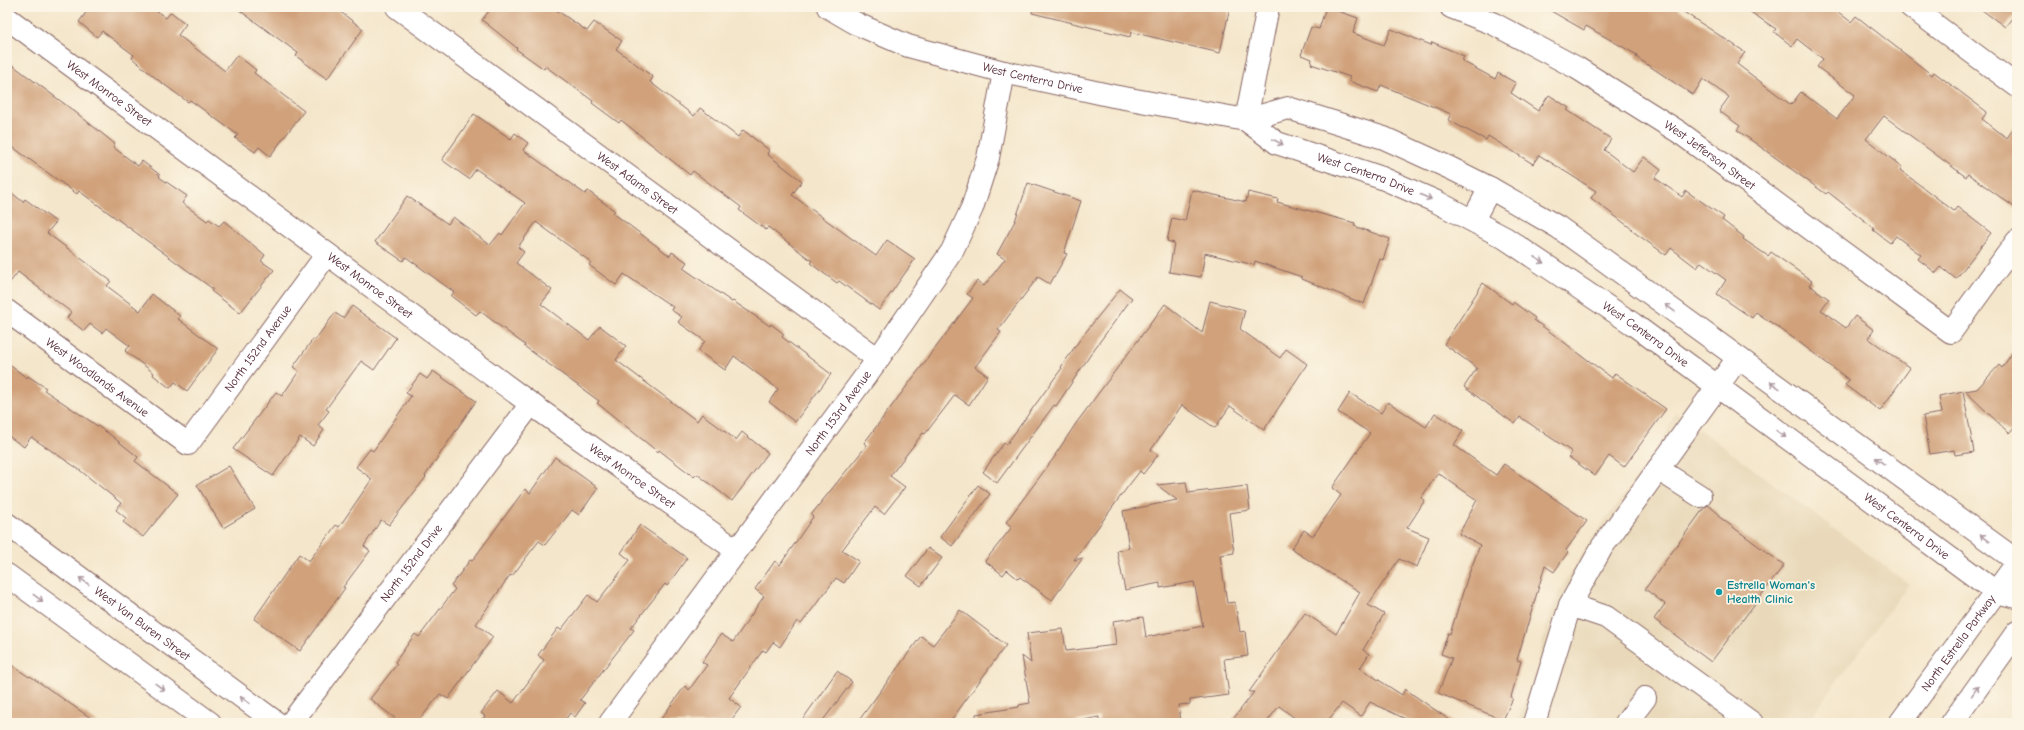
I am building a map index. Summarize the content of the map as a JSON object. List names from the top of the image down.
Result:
{
  "streets": {
    "street": [
      "West Centerra Drive",
      "West Monroe Street",
      "West Jefferson Street",
      "West Adams Street",
      "North 152nd Avenue",
      "West Woodlands Avenue",
      "North 153rd Avenue",
      "North 152nd Drive",
      "West Van Buren Street",
      "North Estrella Parkway"
    ]
  },
  "crossings": [
    ["West Centerra Drive", "North 153rd Avenue"],
    ["West Centerra Drive", "North Estrella Parkway"],
    ["West Monroe Street", "North 152nd Avenue"],
    ["West Monroe Street", "North 153rd Avenue"],
    ["West Monroe Street", "North 152nd Drive"],
    ["West Adams Street", "North 153rd Avenue"],
    ["North 152nd Avenue", "West Woodlands Avenue"]
  ],
  "places": ["Estrella Woman's Health Clinic"]
}
